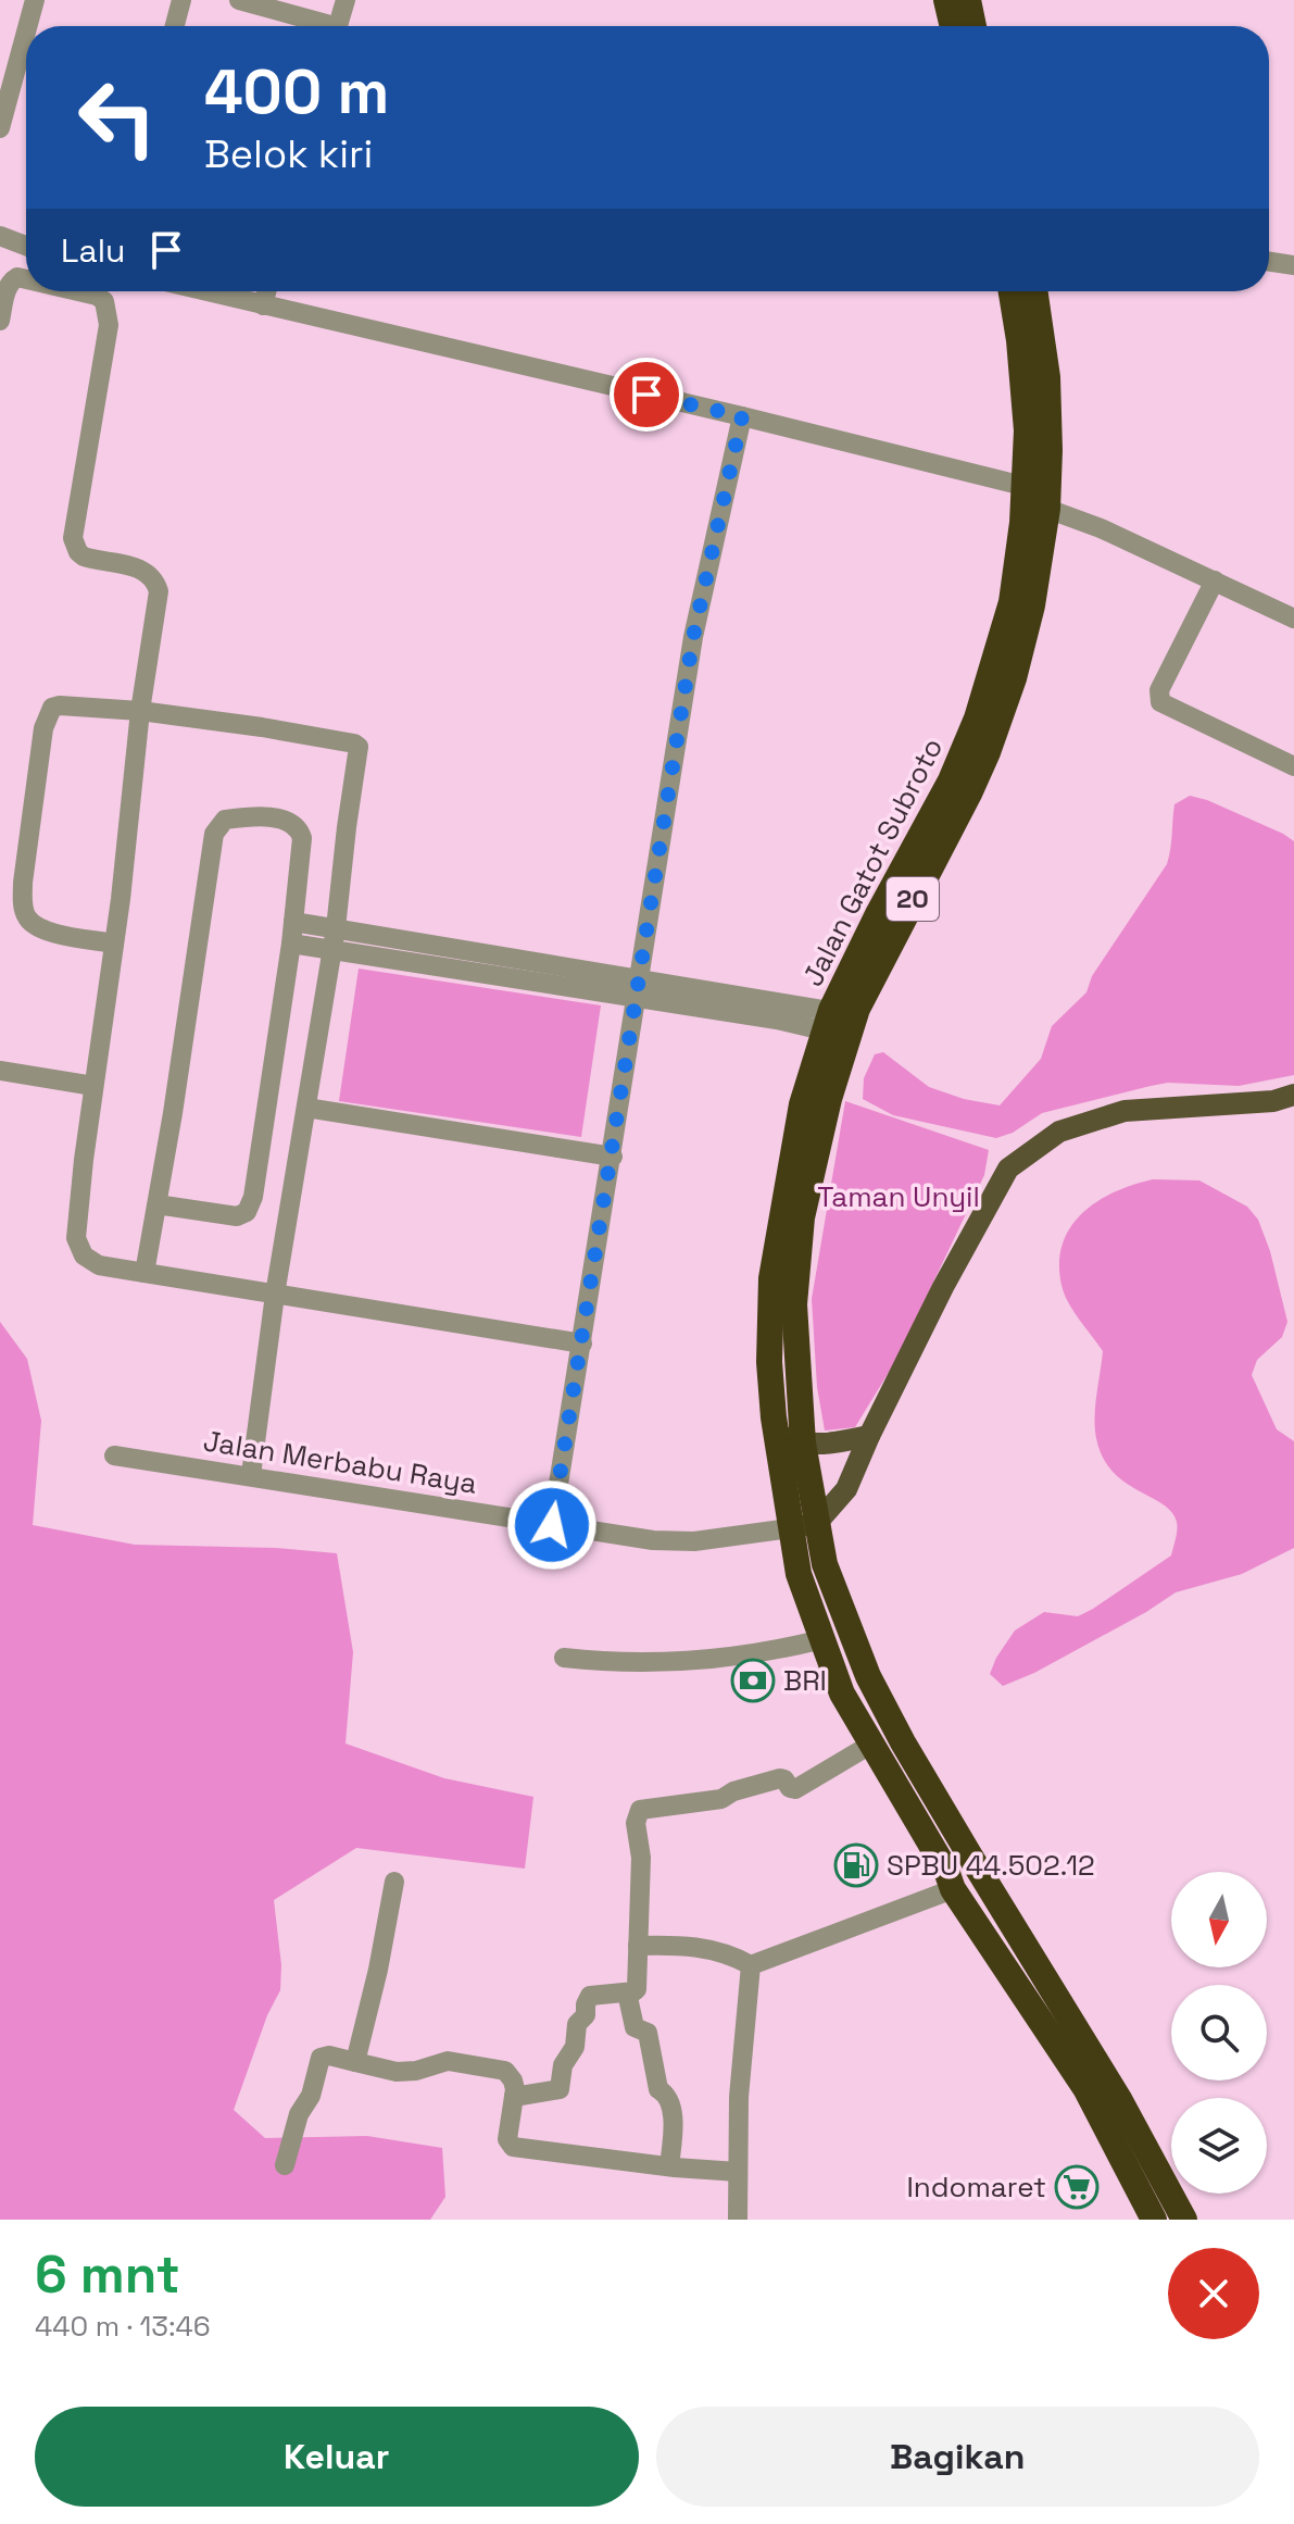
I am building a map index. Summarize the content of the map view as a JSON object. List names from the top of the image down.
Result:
{
  "streets": {
    "highway": ["Jalan Gatot Subroto", "20"],
    "street": ["Jalan Merbabu Raya"]
  },
  "crossings": [
    ["Jalan Gatot Subroto", "20"],
    ["Jalan Gatot Subroto", "Jalan Merbabu Raya"]
  ],
  "parks": ["Taman Unyil"],
  "places": {
    "bank": ["BRI"],
    "fuel station": ["SPBU 44.502.12"],
    "supermarket": ["Indomaret"]
  },
  "north": "bottom",
  "page": {
    "turn": ["400 m", "Belok kiri"],
    "then": "Lalu",
    "heading": ["6 mnt", "440 m · 13:46"],
    "buttons": ["Keluar", "Bagikan"]
  }
}
